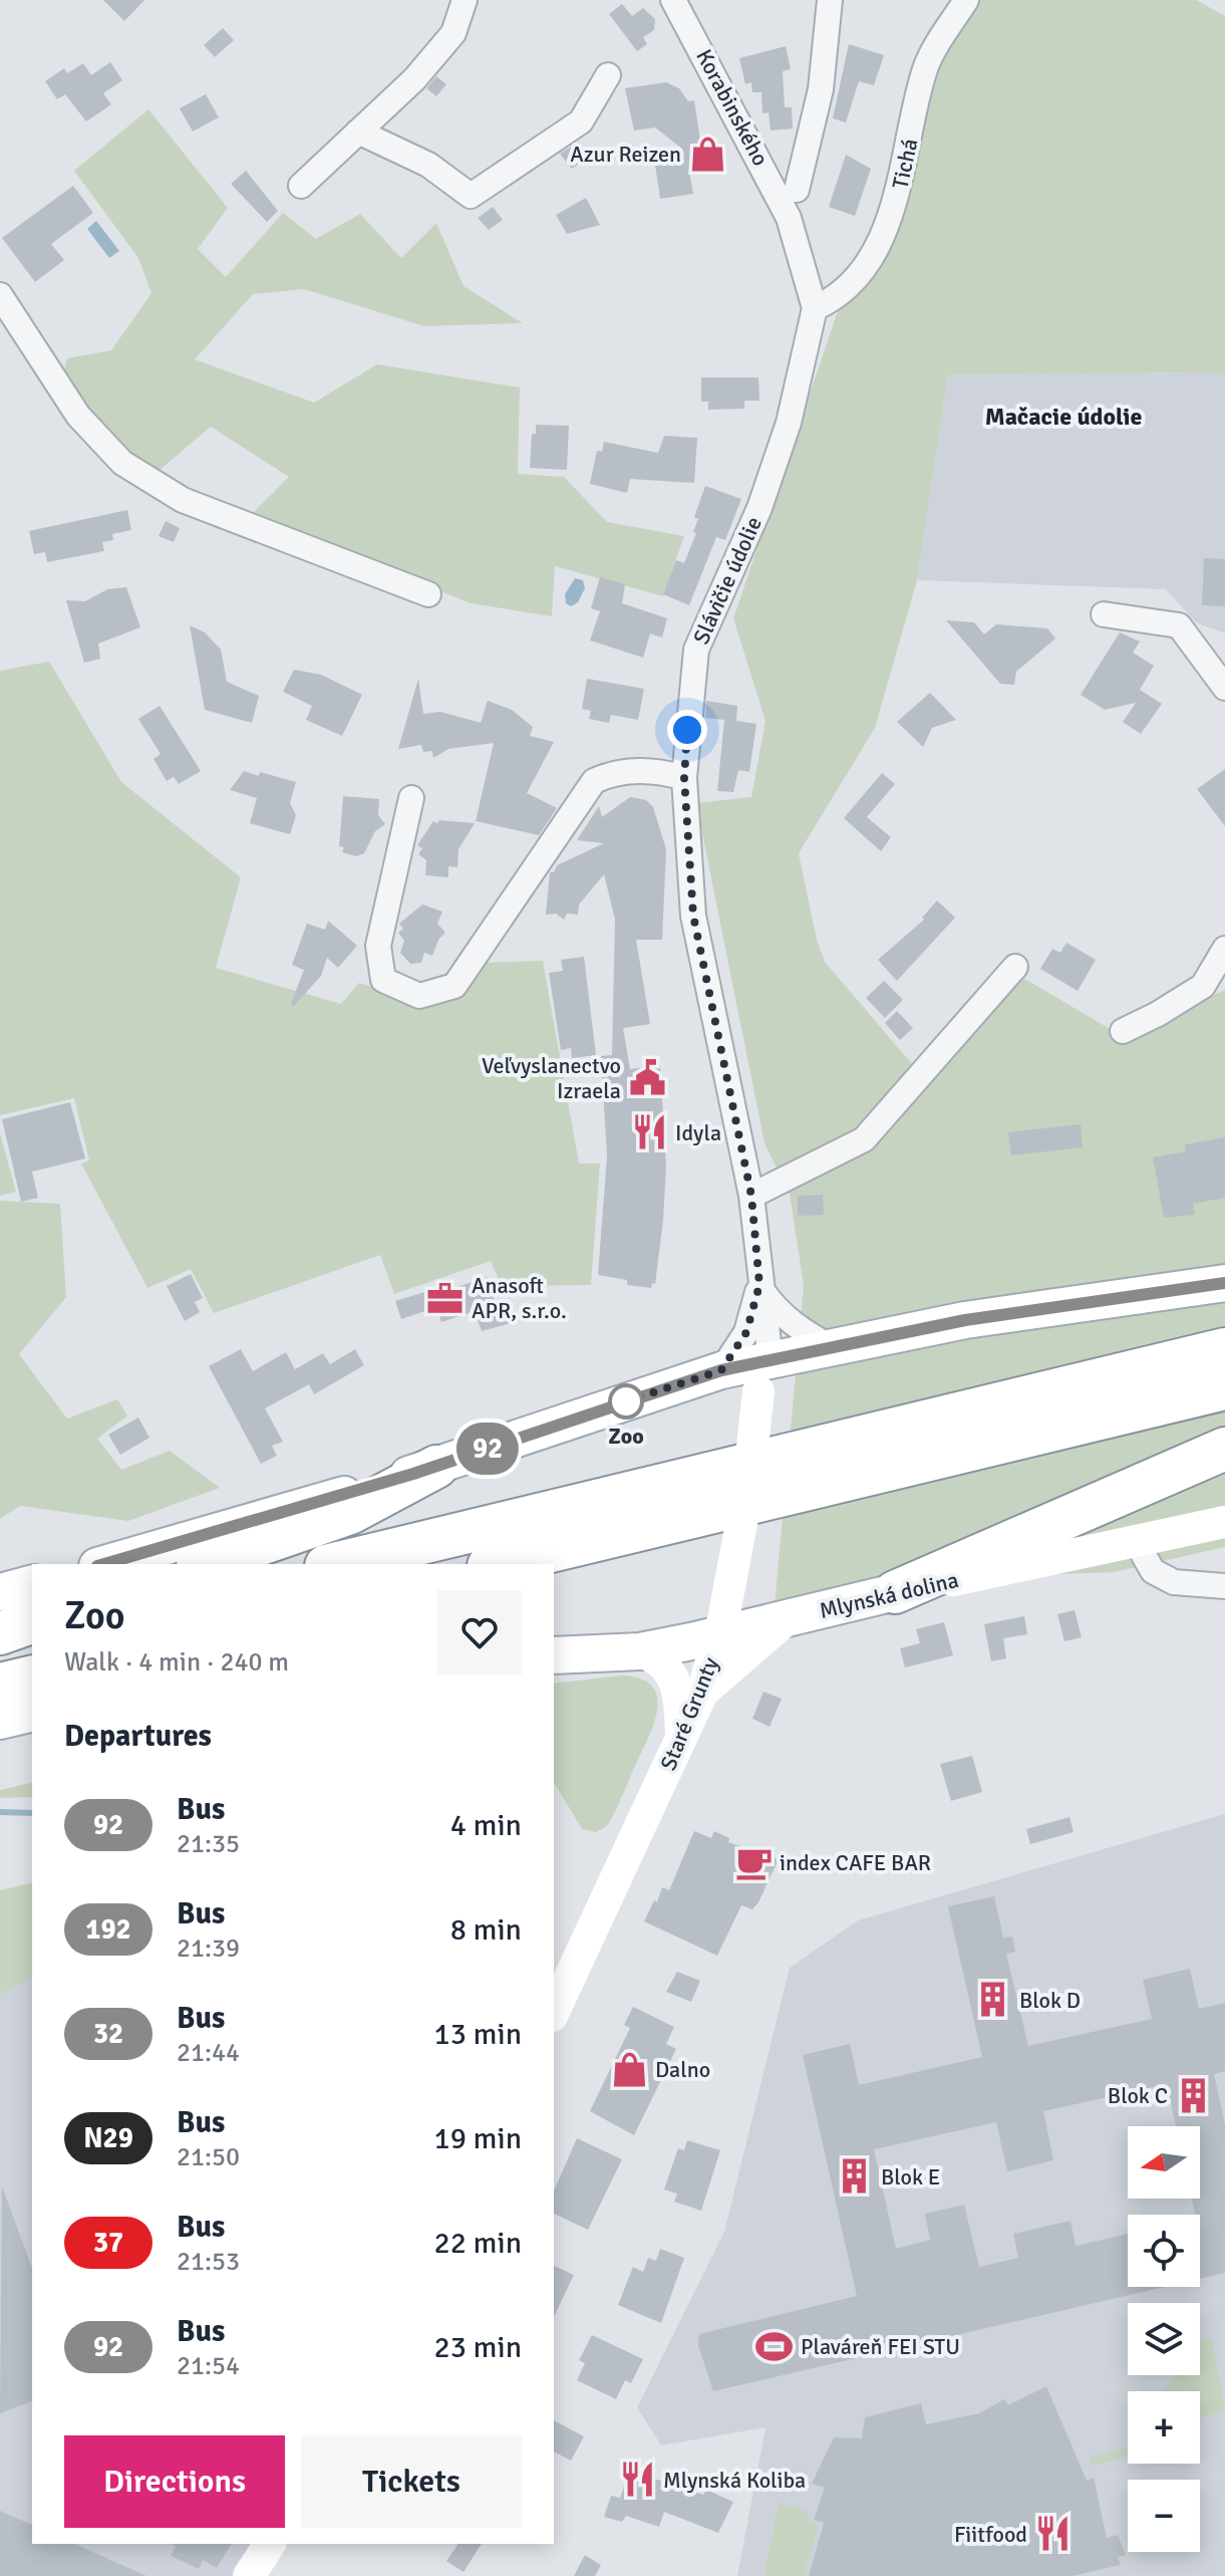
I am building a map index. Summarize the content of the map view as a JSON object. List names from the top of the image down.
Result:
{
  "streets": {
    "main road": ["Mlynská dolina"],
    "street": [
      "Korabinského",
      "Tichá",
      "Slávičie údolie",
      "Staré Grunty"
    ]
  },
  "crossings": [
    ["Korabinského", "Slávičie údolie"],
    ["Tichá", "Slávičie údolie"],
    ["Slávičie údolie", "Staré Grunty"],
    ["Mlynská dolina", "Staré Grunty"]
  ],
  "districts": ["Mačacie údolie"],
  "places": {
    "shop": ["Azur Reizen", "Dalno"],
    "public building": ["Veľvyslanectvo Izraela"],
    "restaurant": ["Idyla", "Mlynská Koliba", "Fiitfood"],
    "office": ["Anasoft APR, s.r.o."],
    "other": ["Zoo"],
    "cafe": ["index CAFE BAR"],
    "building": ["Blok D", "Blok C", "Blok E"],
    "sports": ["Plaváreň FEI STU"]
  },
  "lines": ["bus line 92"],
  "north": "left",
  "page": {
    "on_map": "92",
    "heading": [
      ["Zoo", "Walk · 4 min · 240 m"],
      "Departures"
    ],
    "list": [
      {
        "mark": "92",
        "name": "Bus",
        "note": "21:35",
        "value": "4 min"
      },
      {
        "mark": "192",
        "name": "Bus",
        "note": "21:39",
        "value": "8 min"
      },
      {
        "mark": "32",
        "name": "Bus",
        "note": "21:44",
        "value": "13 min"
      },
      {
        "mark": "N29",
        "name": "Bus",
        "note": "21:50",
        "value": "19 min"
      },
      {
        "mark": "37",
        "name": "Bus",
        "note": "21:53",
        "value": "22 min"
      },
      {
        "mark": "92",
        "name": "Bus",
        "note": "21:54",
        "value": "23 min"
      }
    ],
    "map_buttons": ["+", "−"],
    "buttons": ["Directions", "Tickets"]
  }
}
